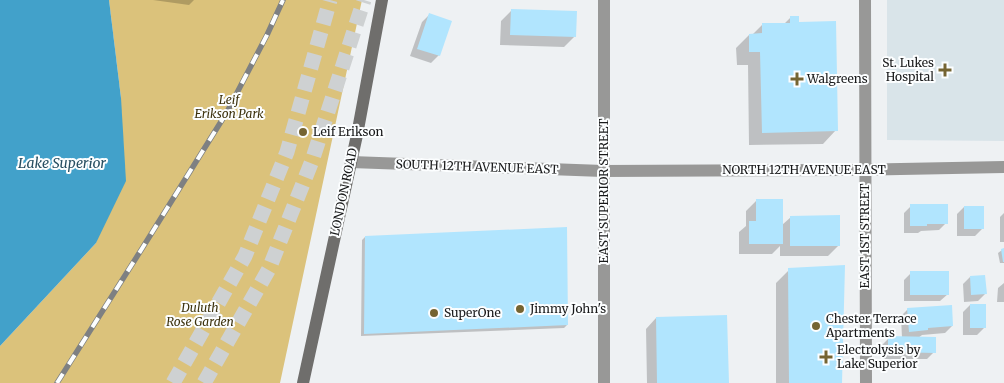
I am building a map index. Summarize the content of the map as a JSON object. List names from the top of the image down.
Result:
{
  "streets": {
    "main road": ["LONDON ROAD"],
    "street": [
      "SOUTH 12TH AVENUE EAST",
      "NORTH 12TH AVENUE EAST",
      "EAST SUPERIOR STREET",
      "EAST 1ST STREET"
    ]
  },
  "crossings": [
    ["SOUTH 12TH AVENUE EAST", "NORTH 12TH AVENUE EAST"],
    ["SOUTH 12TH AVENUE EAST", "EAST SUPERIOR STREET"],
    ["SOUTH 12TH AVENUE EAST", "LONDON ROAD"],
    ["NORTH 12TH AVENUE EAST", "EAST SUPERIOR STREET"],
    ["NORTH 12TH AVENUE EAST", "EAST 1ST STREET"]
  ],
  "water": ["Lake Superior"],
  "parks": ["Leif Erikson Park", "Duluth Rose Garden"],
  "places": {
    "health": ["St. Lukes Hospital", "Walgreens", "Electrolysis by Lake Superior"],
    "other": [
      "Leif Erikson",
      "Jimmy John's",
      "SuperOne",
      "Chester Terrace Apartments"
    ]
  }
}
